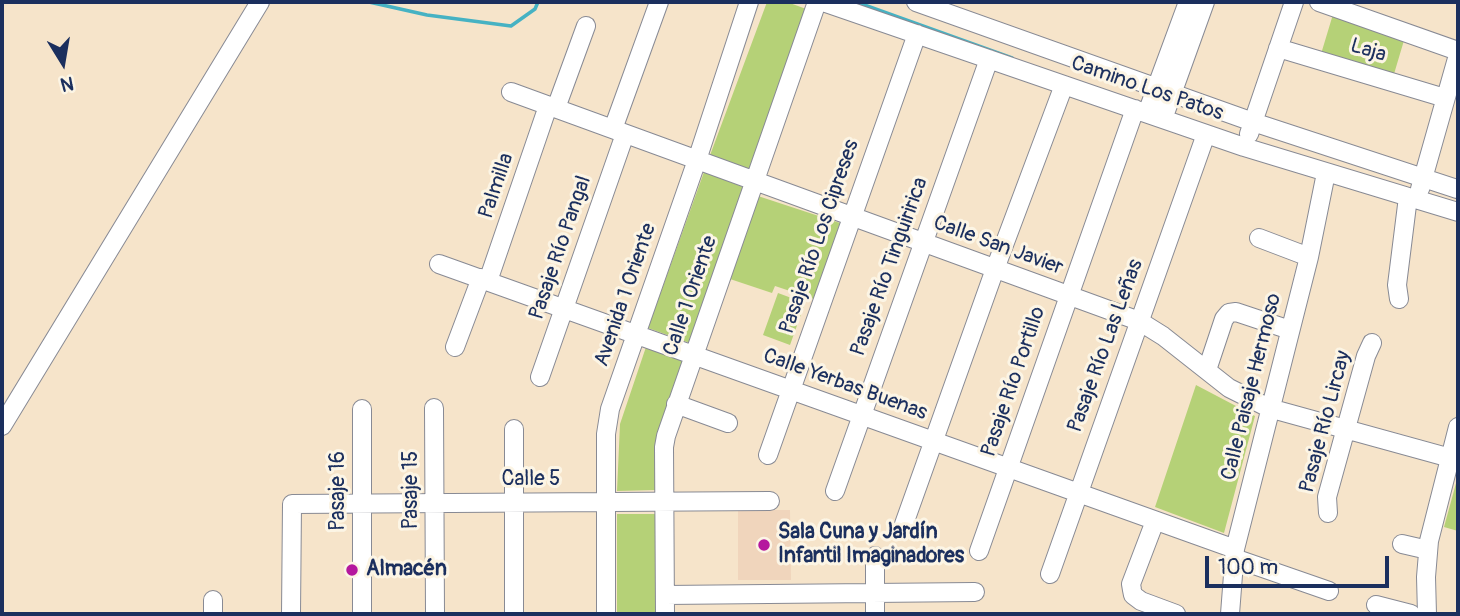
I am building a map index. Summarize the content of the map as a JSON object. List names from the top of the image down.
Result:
{
  "streets": {
    "street": [
      "Laja",
      "Camino Los Patos",
      "Palmilla",
      "Pasaje Río Los Cipreses",
      "Calle San Javier",
      "Pasaje Río Pangal",
      "Pasaje Río Tinguiririca",
      "Avenida 1 Oriente",
      "Calle 1 Oriente",
      "Pasaje Río Las Leñas",
      "Pasaje Río Portillo",
      "Calle Yerbas Buenas",
      "Calle Paisaje Hermoso",
      "Pasaje Río Lircay",
      "Calle 5",
      "Pasaje 15",
      "Pasaje 16"
    ]
  },
  "crossings": [
    ["Camino Los Patos", "Pasaje Río Los Cipreses"],
    ["Camino Los Patos", "Pasaje Río Tinguiririca"],
    ["Camino Los Patos", "Pasaje Río Las Leñas"],
    ["Camino Los Patos", "Pasaje Río Portillo"],
    ["Camino Los Patos", "Calle Paisaje Hermoso"],
    ["Palmilla", "Calle San Javier"],
    ["Palmilla", "Calle Yerbas Buenas"],
    ["Pasaje Río Los Cipreses", "Calle San Javier"],
    ["Pasaje Río Los Cipreses", "Calle Yerbas Buenas"],
    ["Calle San Javier", "Pasaje Río Pangal"],
    ["Calle San Javier", "Pasaje Río Tinguiririca"],
    ["Calle San Javier", "Avenida 1 Oriente"],
    ["Calle San Javier", "Calle 1 Oriente"],
    ["Calle San Javier", "Pasaje Río Las Leñas"],
    ["Calle San Javier", "Pasaje Río Portillo"],
    ["Calle San Javier", "Calle Paisaje Hermoso"],
    ["Calle San Javier", "Pasaje Río Lircay"],
    ["Pasaje Río Pangal", "Calle Yerbas Buenas"],
    ["Pasaje Río Tinguiririca", "Calle Yerbas Buenas"],
    ["Avenida 1 Oriente", "Calle Yerbas Buenas"],
    ["Avenida 1 Oriente", "Calle 5"],
    ["Calle 1 Oriente", "Calle Yerbas Buenas"],
    ["Calle 1 Oriente", "Calle 5"],
    ["Pasaje Río Las Leñas", "Calle Yerbas Buenas"],
    ["Pasaje Río Portillo", "Calle Yerbas Buenas"],
    ["Calle Yerbas Buenas", "Calle Paisaje Hermoso"],
    ["Calle 5", "Pasaje 15"],
    ["Calle 5", "Pasaje 16"]
  ],
  "places": ["Sala Cuna y Jardín Infantil Imaginadores", "Almacén"],
  "scale_bar": "100 m",
  "north": "bottom"
}
